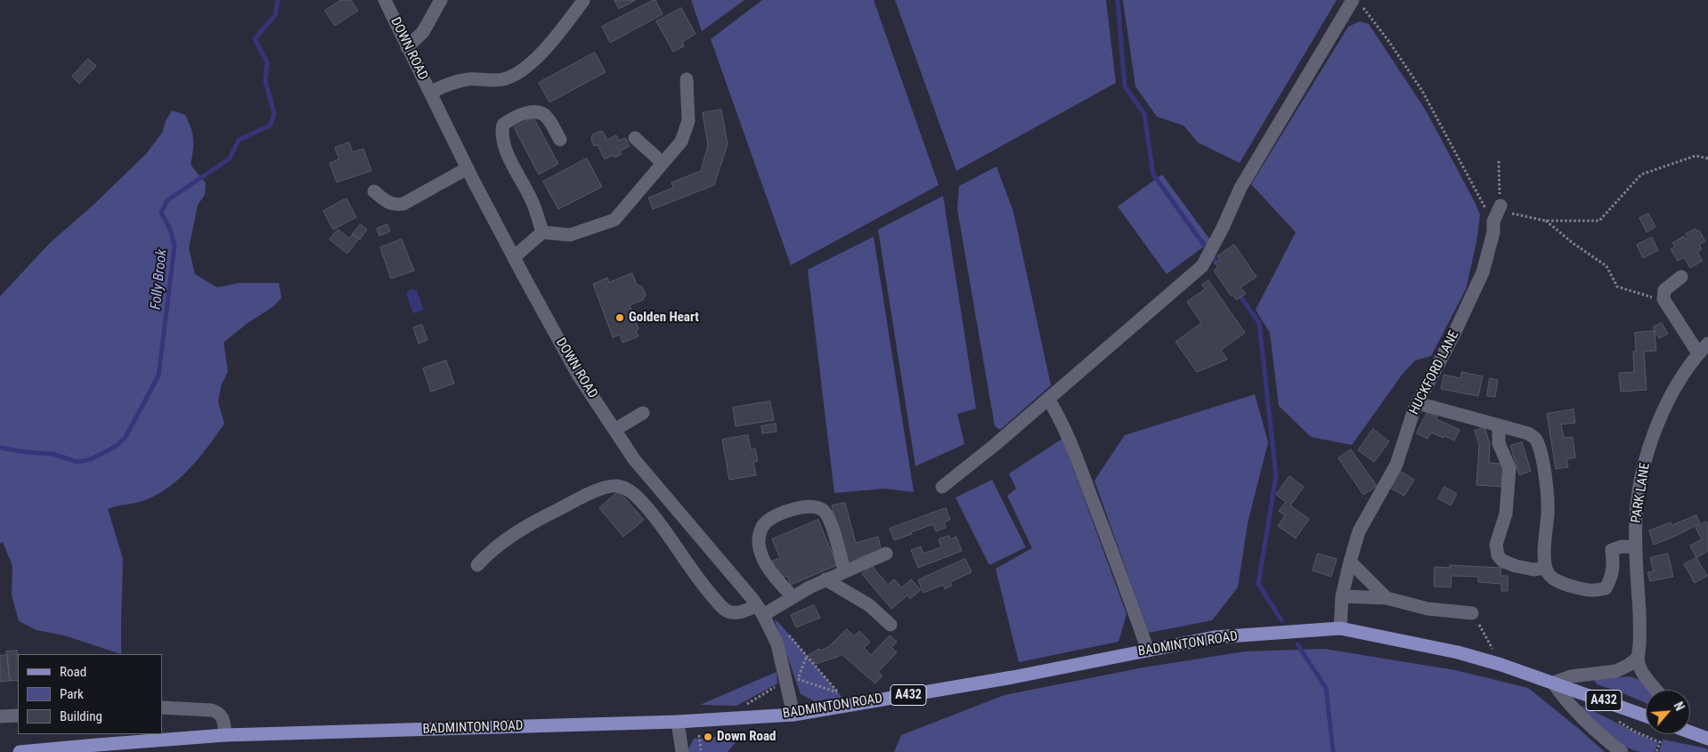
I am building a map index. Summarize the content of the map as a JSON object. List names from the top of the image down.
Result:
{
  "streets": {
    "main road": ["BADMINTON ROAD", "A432"],
    "street": ["DOWN ROAD", "HUCKFORD LANE", "PARK LANE"]
  },
  "crossings": [
    ["DOWN ROAD", "BADMINTON ROAD"],
    ["HUCKFORD LANE", "BADMINTON ROAD"]
  ],
  "water": ["Folly Brook"],
  "places": ["Golden Heart", "Down Road"],
  "legend": ["Road", "Park", "Building"],
  "north": "top right"
}
